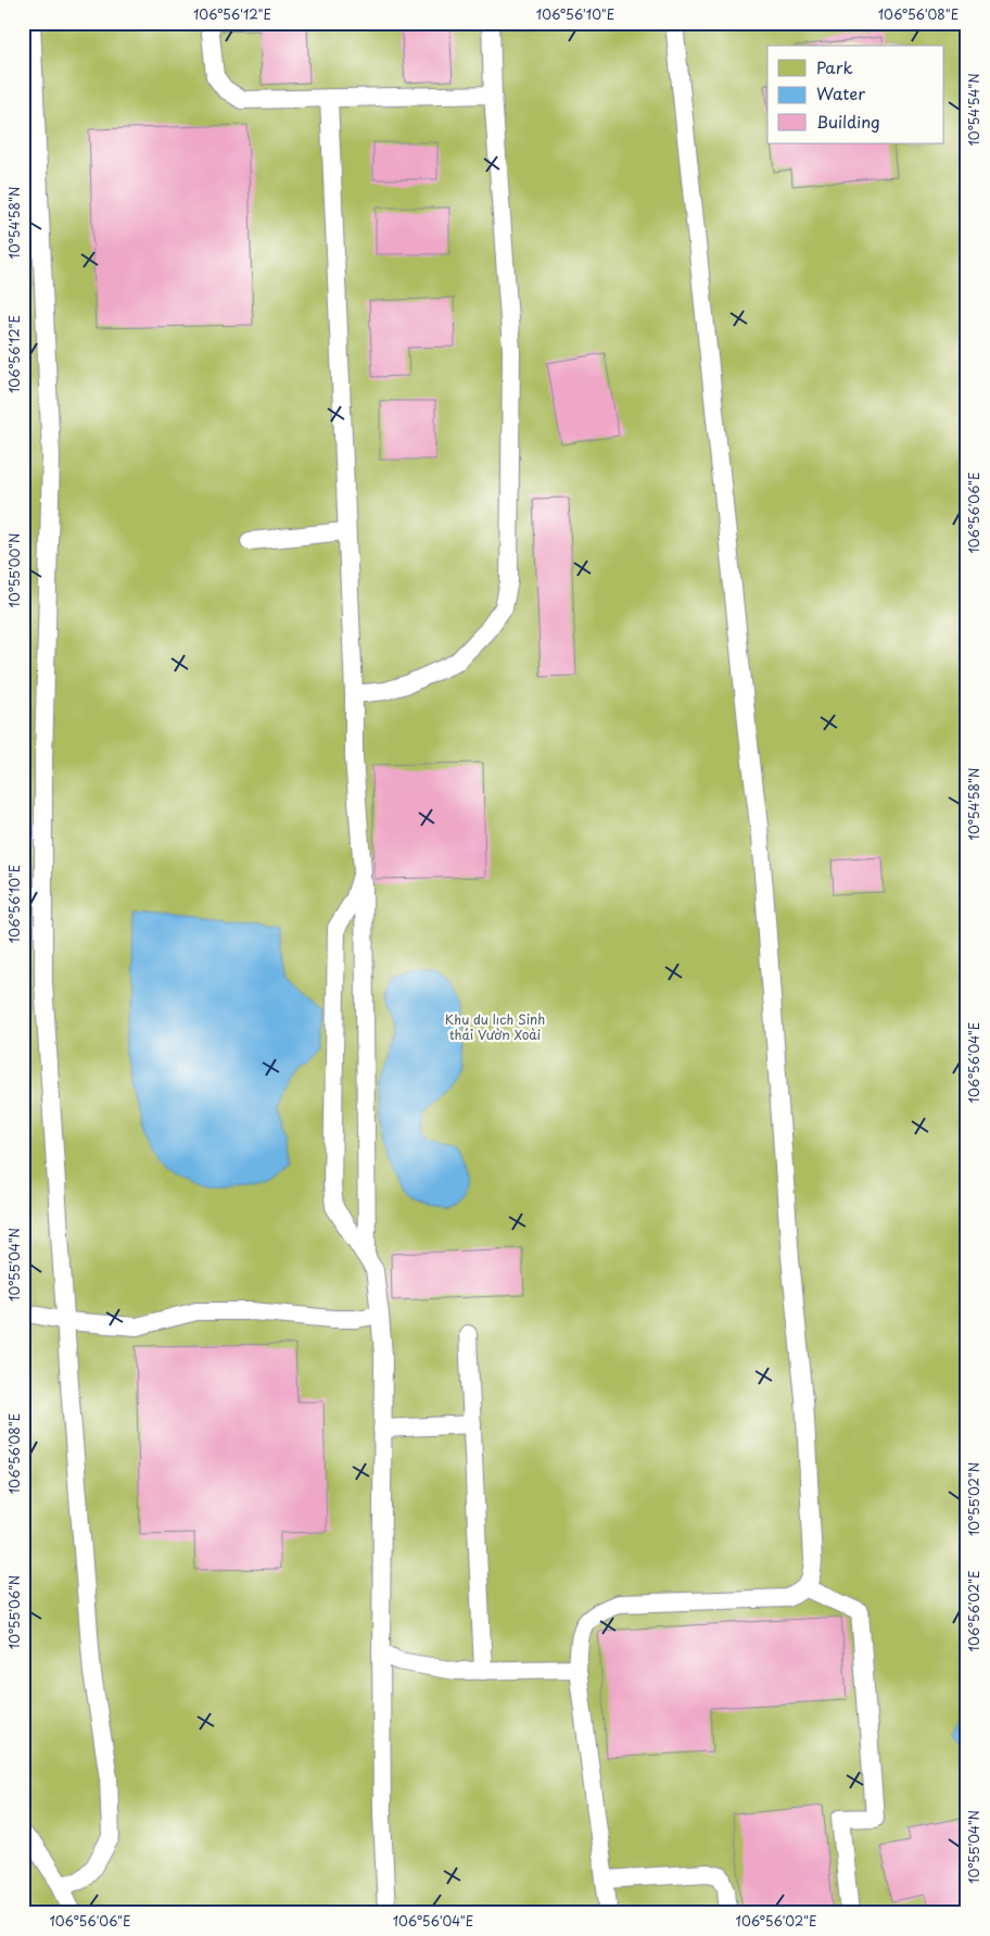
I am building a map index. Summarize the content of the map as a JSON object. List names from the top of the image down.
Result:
{
  "parks": ["Khu du lịch Sinh thái Vườn Xoài"],
  "legend": ["Park", "Water", "Building"],
  "coordinates": [
    "106°56'12\"E",
    "106°56'10\"E",
    "106°56'08\"E",
    "10°54'54\"N",
    "10°54'58\"N",
    "106°56'06\"E",
    "10°55'00\"N",
    "106°56'04\"E",
    "10°55'04\"N",
    "10°55'02\"N",
    "106°56'02\"E",
    "10°55'06\"N"
  ]
}
